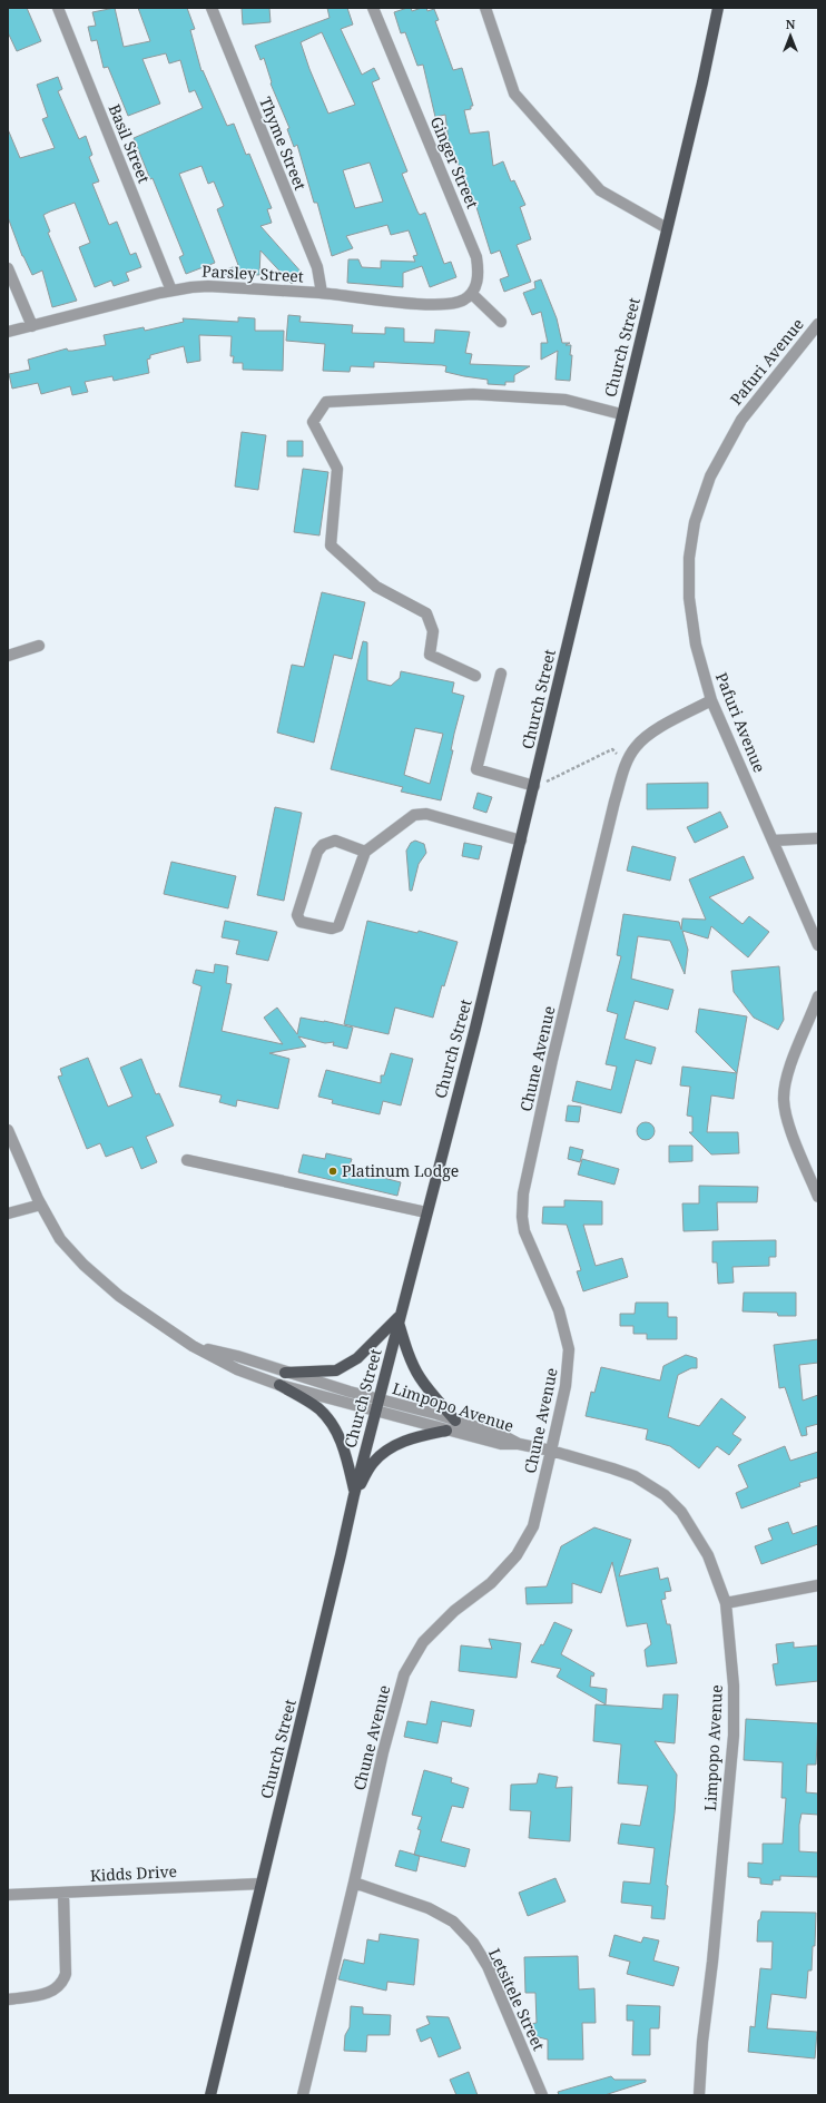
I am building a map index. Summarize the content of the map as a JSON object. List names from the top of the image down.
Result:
{
  "streets": {
    "main road": ["Church Street"],
    "street": [
      "Basil Street",
      "Thyme Street",
      "Ginger Street",
      "Parsley Street",
      "Pafuri Avenue",
      "Chune Avenue",
      "Limpopo Avenue",
      "Kidds Drive",
      "Letsitele Street"
    ]
  },
  "crossings": [
    ["Basil Street", "Parsley Street"],
    ["Thyme Street", "Parsley Street"],
    ["Ginger Street", "Parsley Street"],
    ["Church Street", "Limpopo Avenue"],
    ["Church Street", "Kidds Drive"],
    ["Pafuri Avenue", "Chune Avenue"],
    ["Chune Avenue", "Limpopo Avenue"],
    ["Chune Avenue", "Letsitele Street"]
  ],
  "places": ["Platinum Lodge"],
  "north": "top"
}
